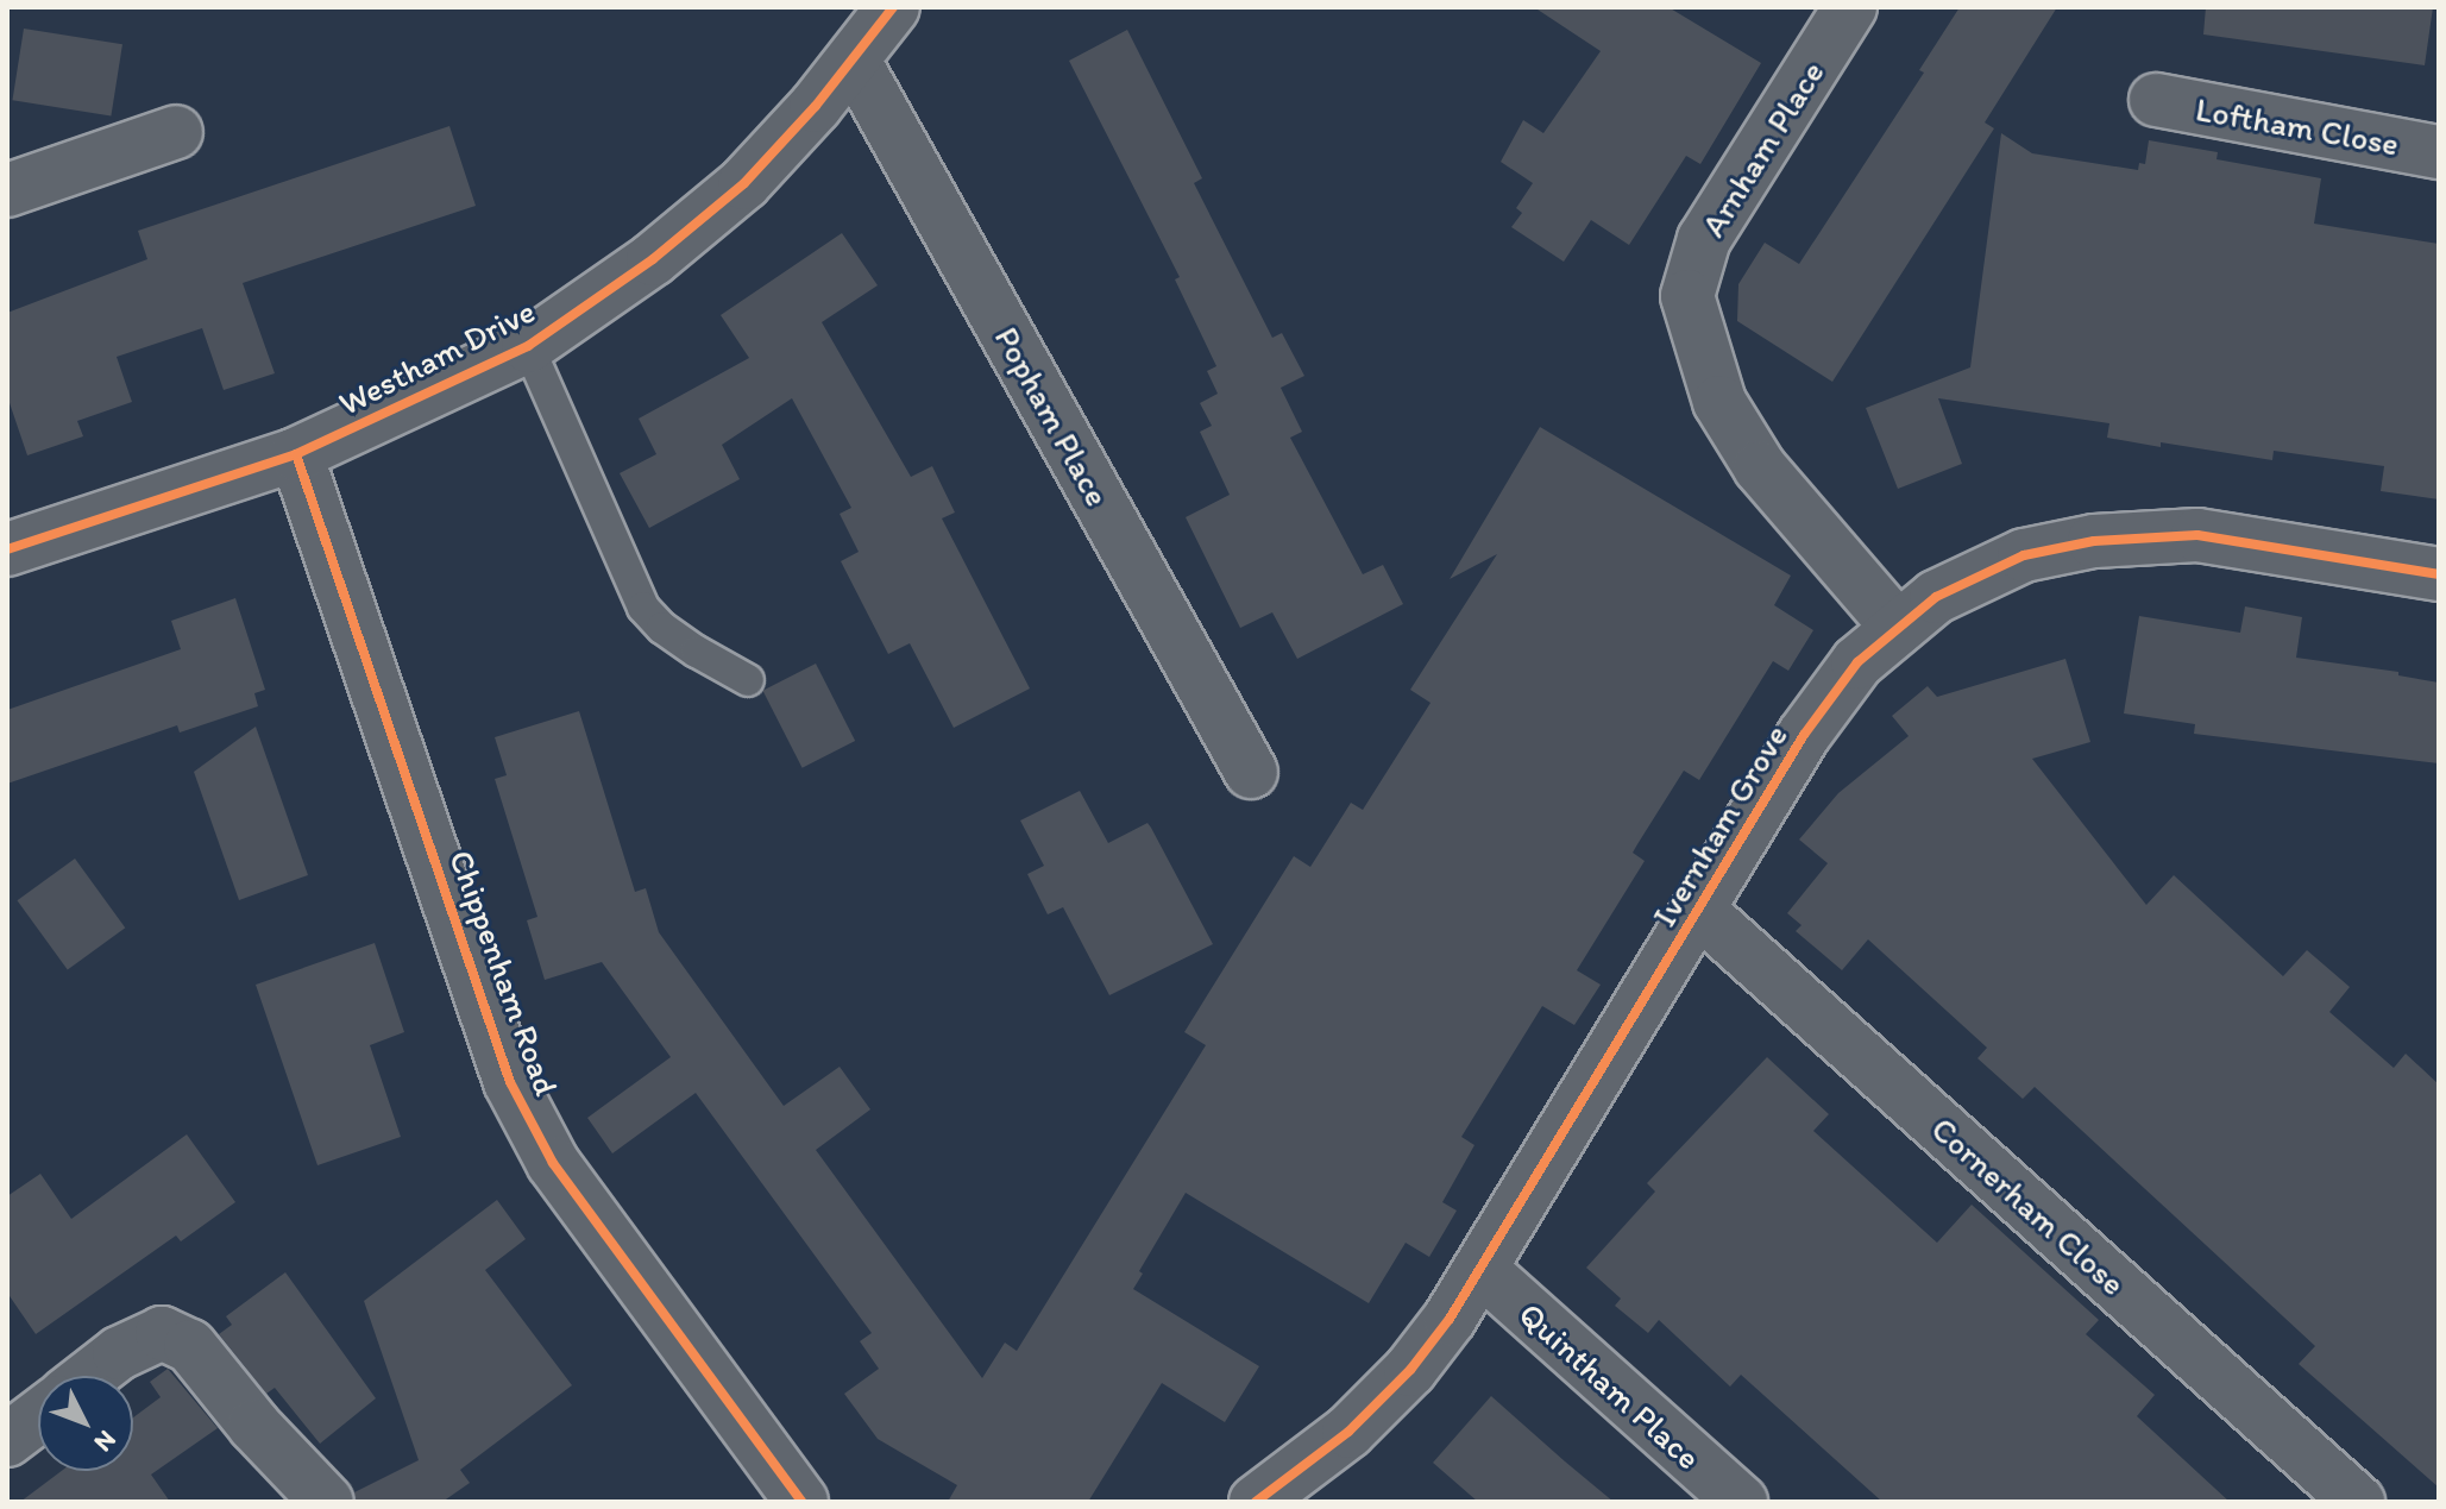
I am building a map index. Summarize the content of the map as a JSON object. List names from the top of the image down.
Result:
{
  "streets": {
    "street": [
      "Loftham Close",
      "Arnham Place",
      "Westham Drive",
      "Popham Place",
      "Ivernham Grove",
      "Chippenham Road",
      "Cornerham Close",
      "Quintham Place"
    ]
  },
  "crossings": [
    ["Arnham Place", "Ivernham Grove"],
    ["Westham Drive", "Popham Place"],
    ["Westham Drive", "Chippenham Road"],
    ["Ivernham Grove", "Cornerham Close"],
    ["Ivernham Grove", "Quintham Place"]
  ],
  "north": "bottom right"
}
